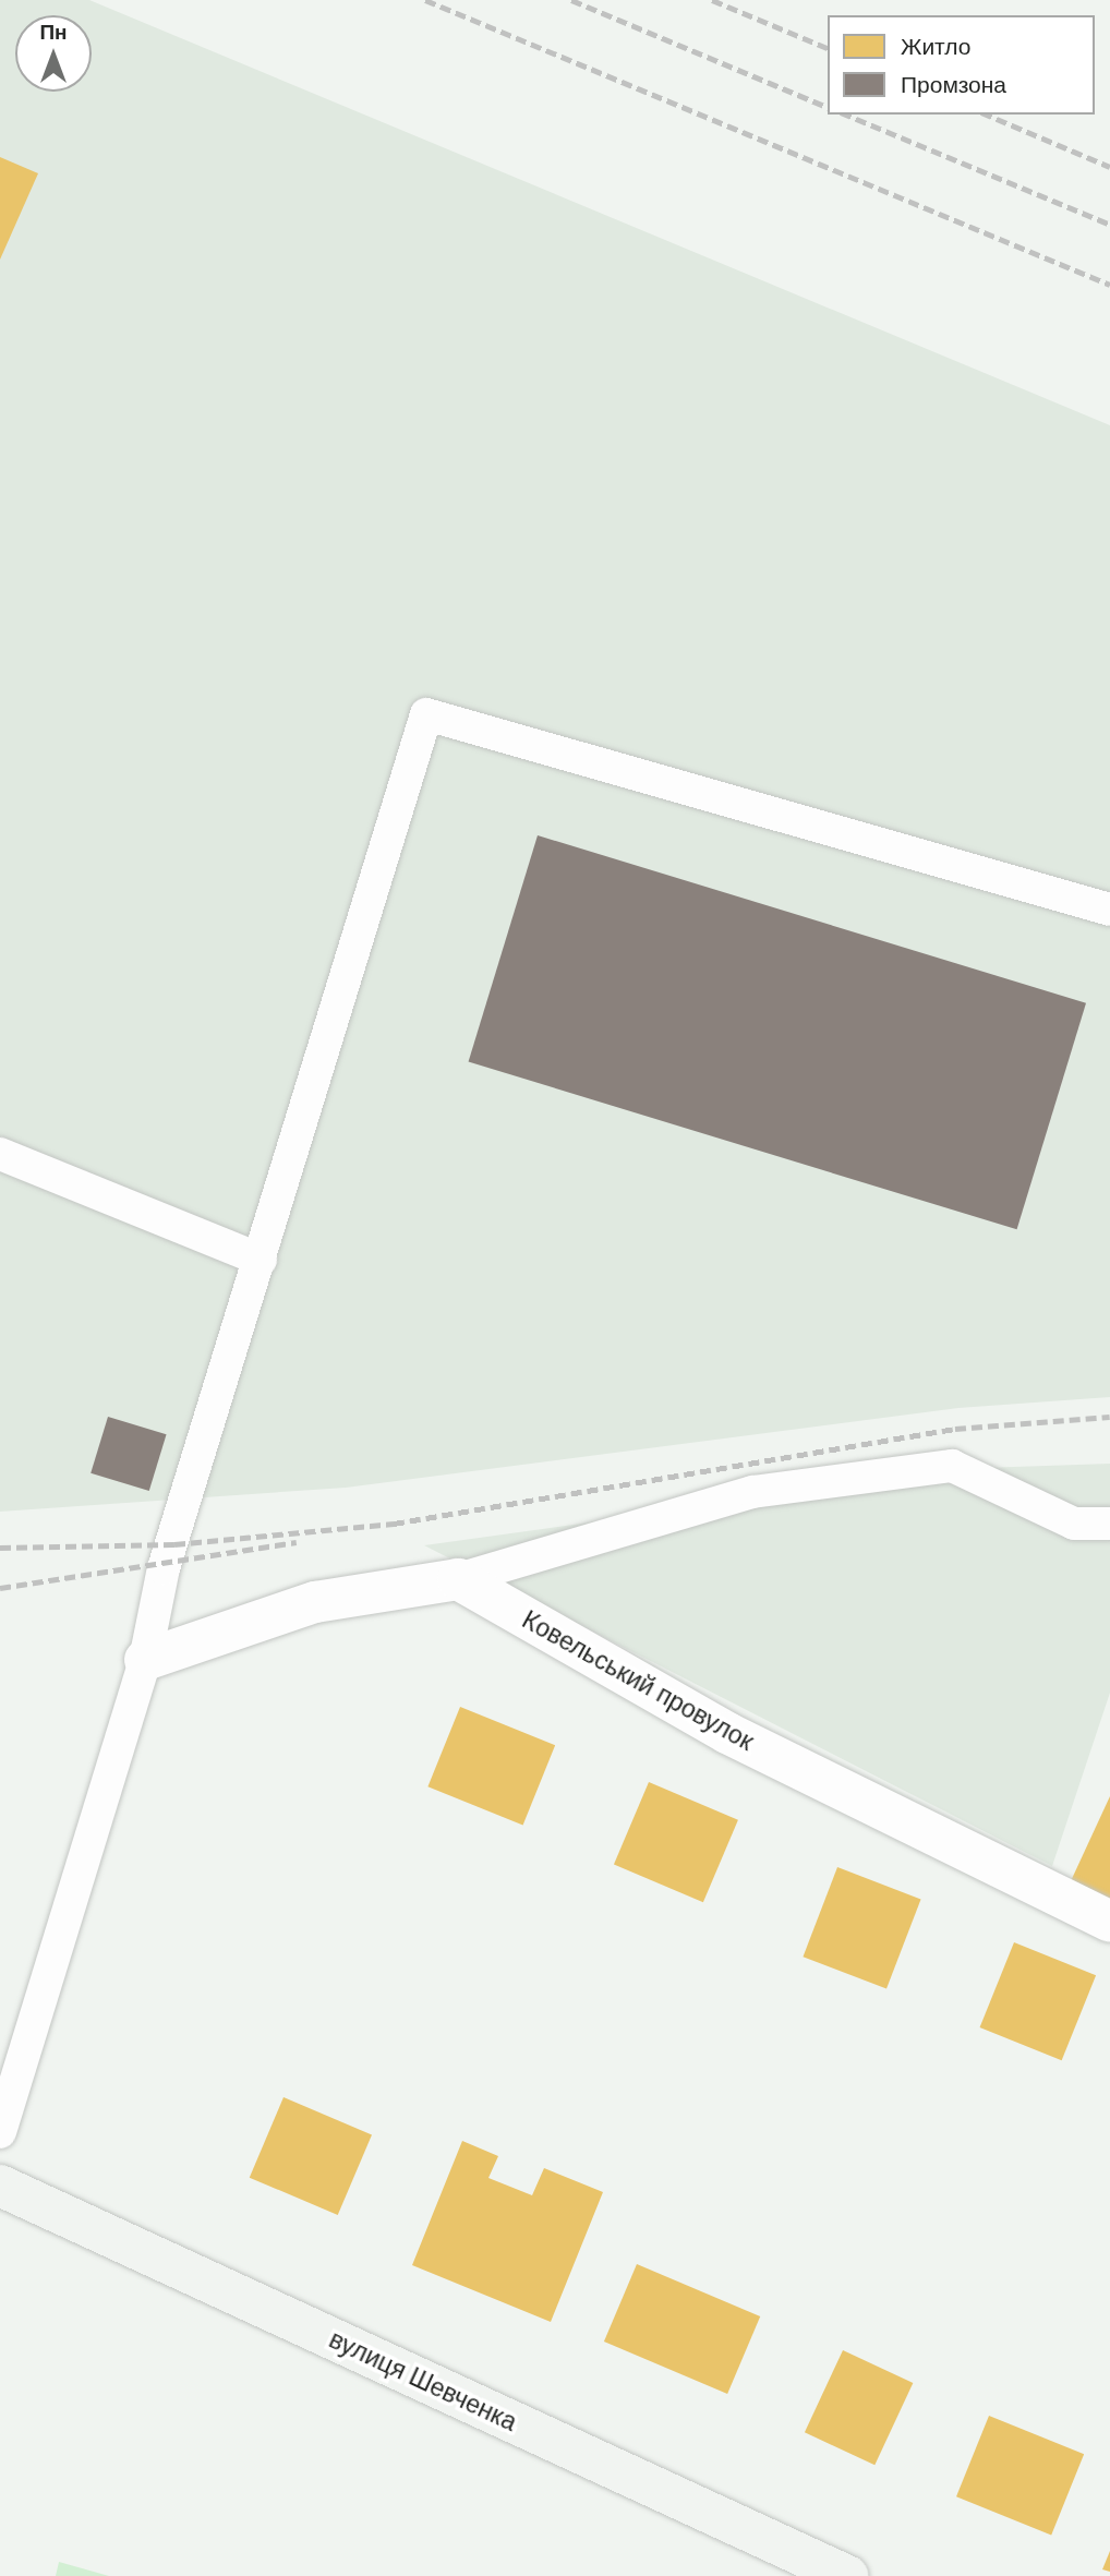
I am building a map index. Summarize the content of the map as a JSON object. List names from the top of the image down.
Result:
{
  "streets": {
    "street": ["Ковельський провулок", "вулиця Шевченка"]
  },
  "legend": ["Житло", "Промзона"],
  "north": "top"
}
